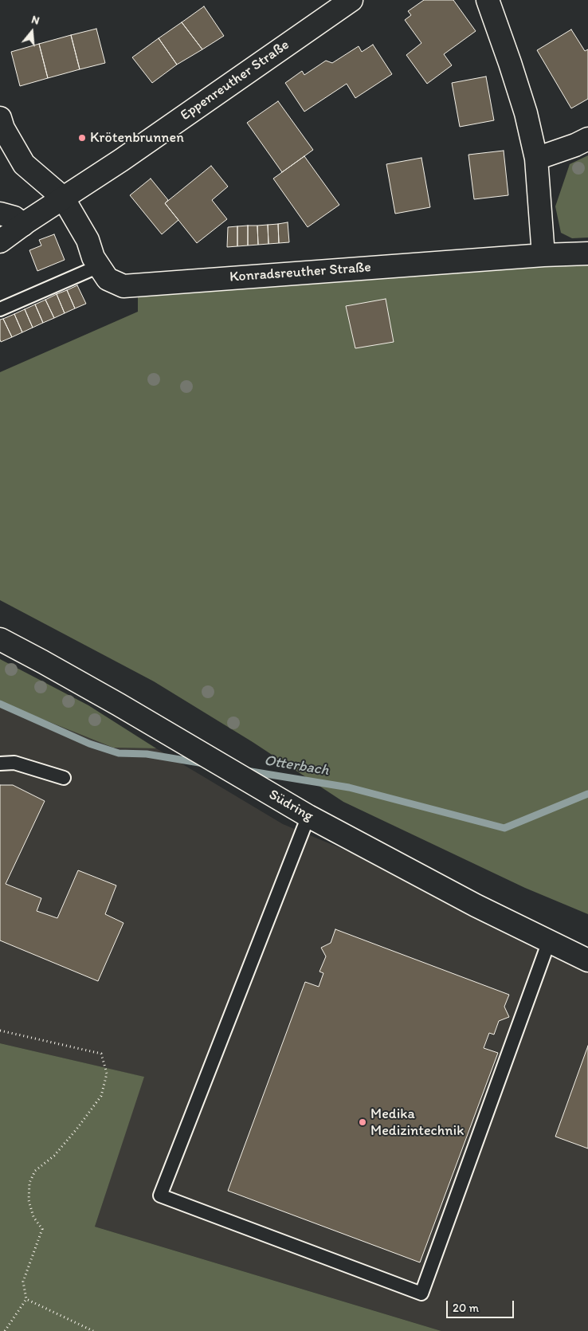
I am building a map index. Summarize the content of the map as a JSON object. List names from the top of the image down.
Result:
{
  "streets": {
    "street": ["Eppenreuther Straße", "Konradsreuther Straße", "Südring"]
  },
  "crossings": [
    ["Eppenreuther Straße", "Konradsreuther Straße"]
  ],
  "water": ["Otterbach"],
  "places": ["Krötenbrunnen", "Medika Medizintechnik"],
  "scale_bar": "20 m",
  "north": "top"
}
